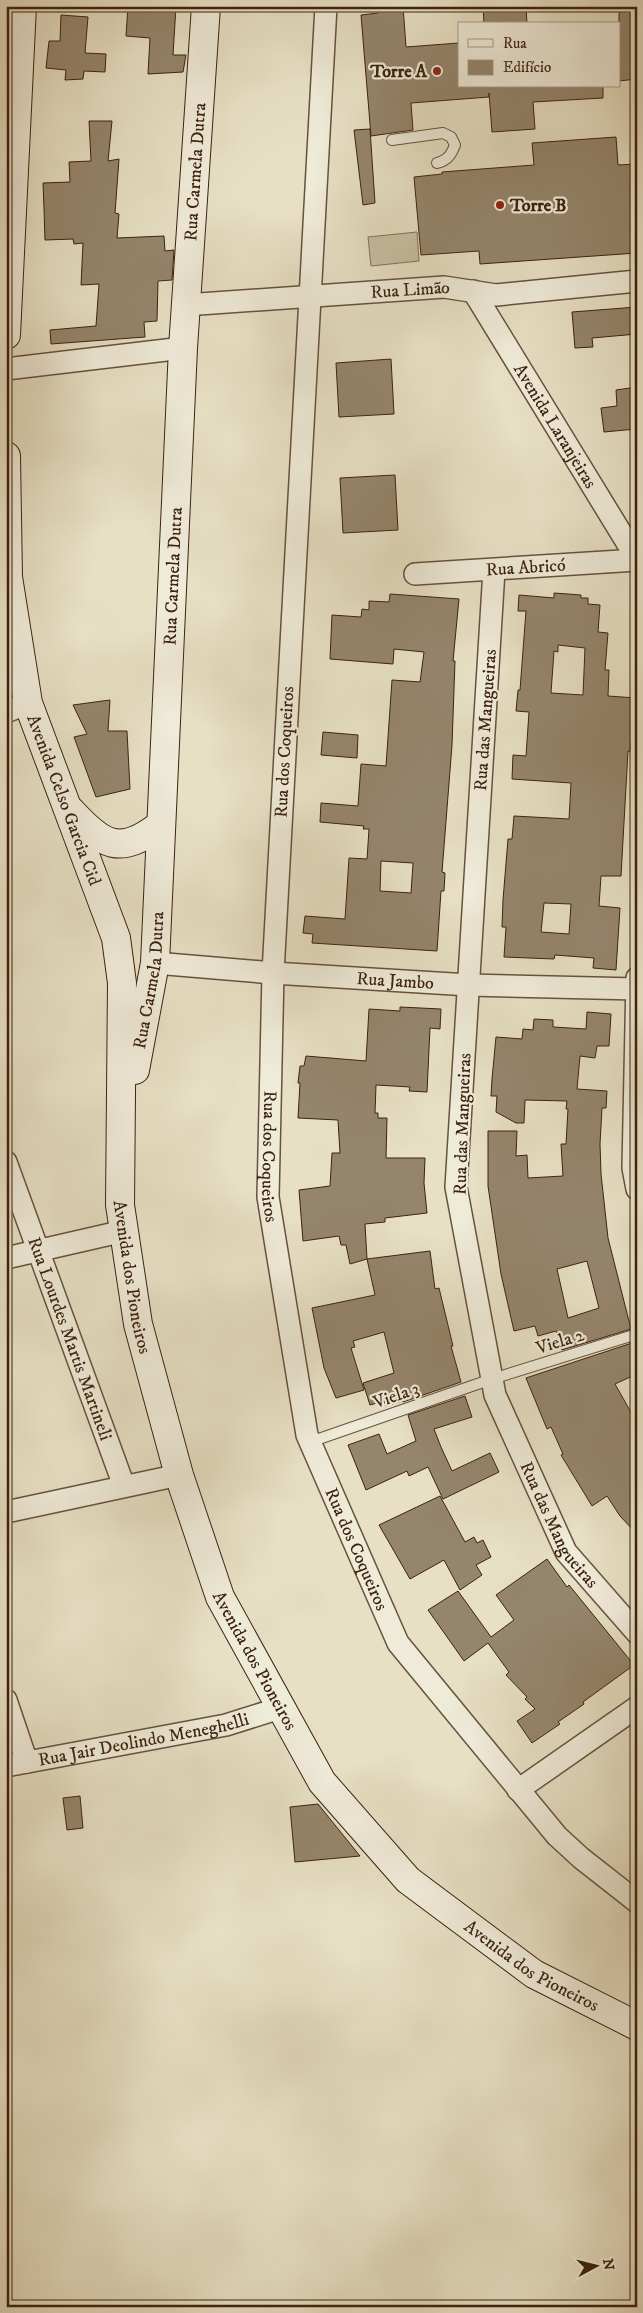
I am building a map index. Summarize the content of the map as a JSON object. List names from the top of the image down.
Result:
{
  "streets": {
    "main road": ["Rua Carmela Dutra", "Avenida Celso Garcia Cid", "Avenida dos Pioneiros"],
    "street": [
      "Rua Limão",
      "Avenida Laranjeiras",
      "Rua Abricó",
      "Rua das Mangueiras",
      "Rua dos Coqueiros",
      "Rua Jambo",
      "Rua Lourdes Martis Martineli",
      "Rua Jair Deolindo Meneghelli"
    ],
    "lane": ["Viela 2", "Viela 3"]
  },
  "crossings": [
    ["Rua Carmela Dutra", "Rua Limão"],
    ["Rua Carmela Dutra", "Avenida Celso Garcia Cid"],
    ["Rua Carmela Dutra", "Rua Jambo"],
    ["Rua Carmela Dutra", "Avenida dos Pioneiros"],
    ["Rua Limão", "Avenida Laranjeiras"],
    ["Rua Limão", "Rua dos Coqueiros"],
    ["Avenida Laranjeiras", "Rua Abricó"],
    ["Rua Abricó", "Rua das Mangueiras"],
    ["Rua das Mangueiras", "Rua Jambo"],
    ["Rua das Mangueiras", "Viela 2"],
    ["Rua das Mangueiras", "Viela 3"],
    ["Rua dos Coqueiros", "Rua Jambo"],
    ["Rua dos Coqueiros", "Viela 3"],
    ["Avenida Celso Garcia Cid", "Avenida dos Pioneiros"],
    ["Avenida dos Pioneiros", "Rua Jair Deolindo Meneghelli"],
    ["Viela 2", "Viela 3"]
  ],
  "places": ["Torre A", "Torre B"],
  "legend": ["Rua", "Edifício"],
  "north": "right"
}
